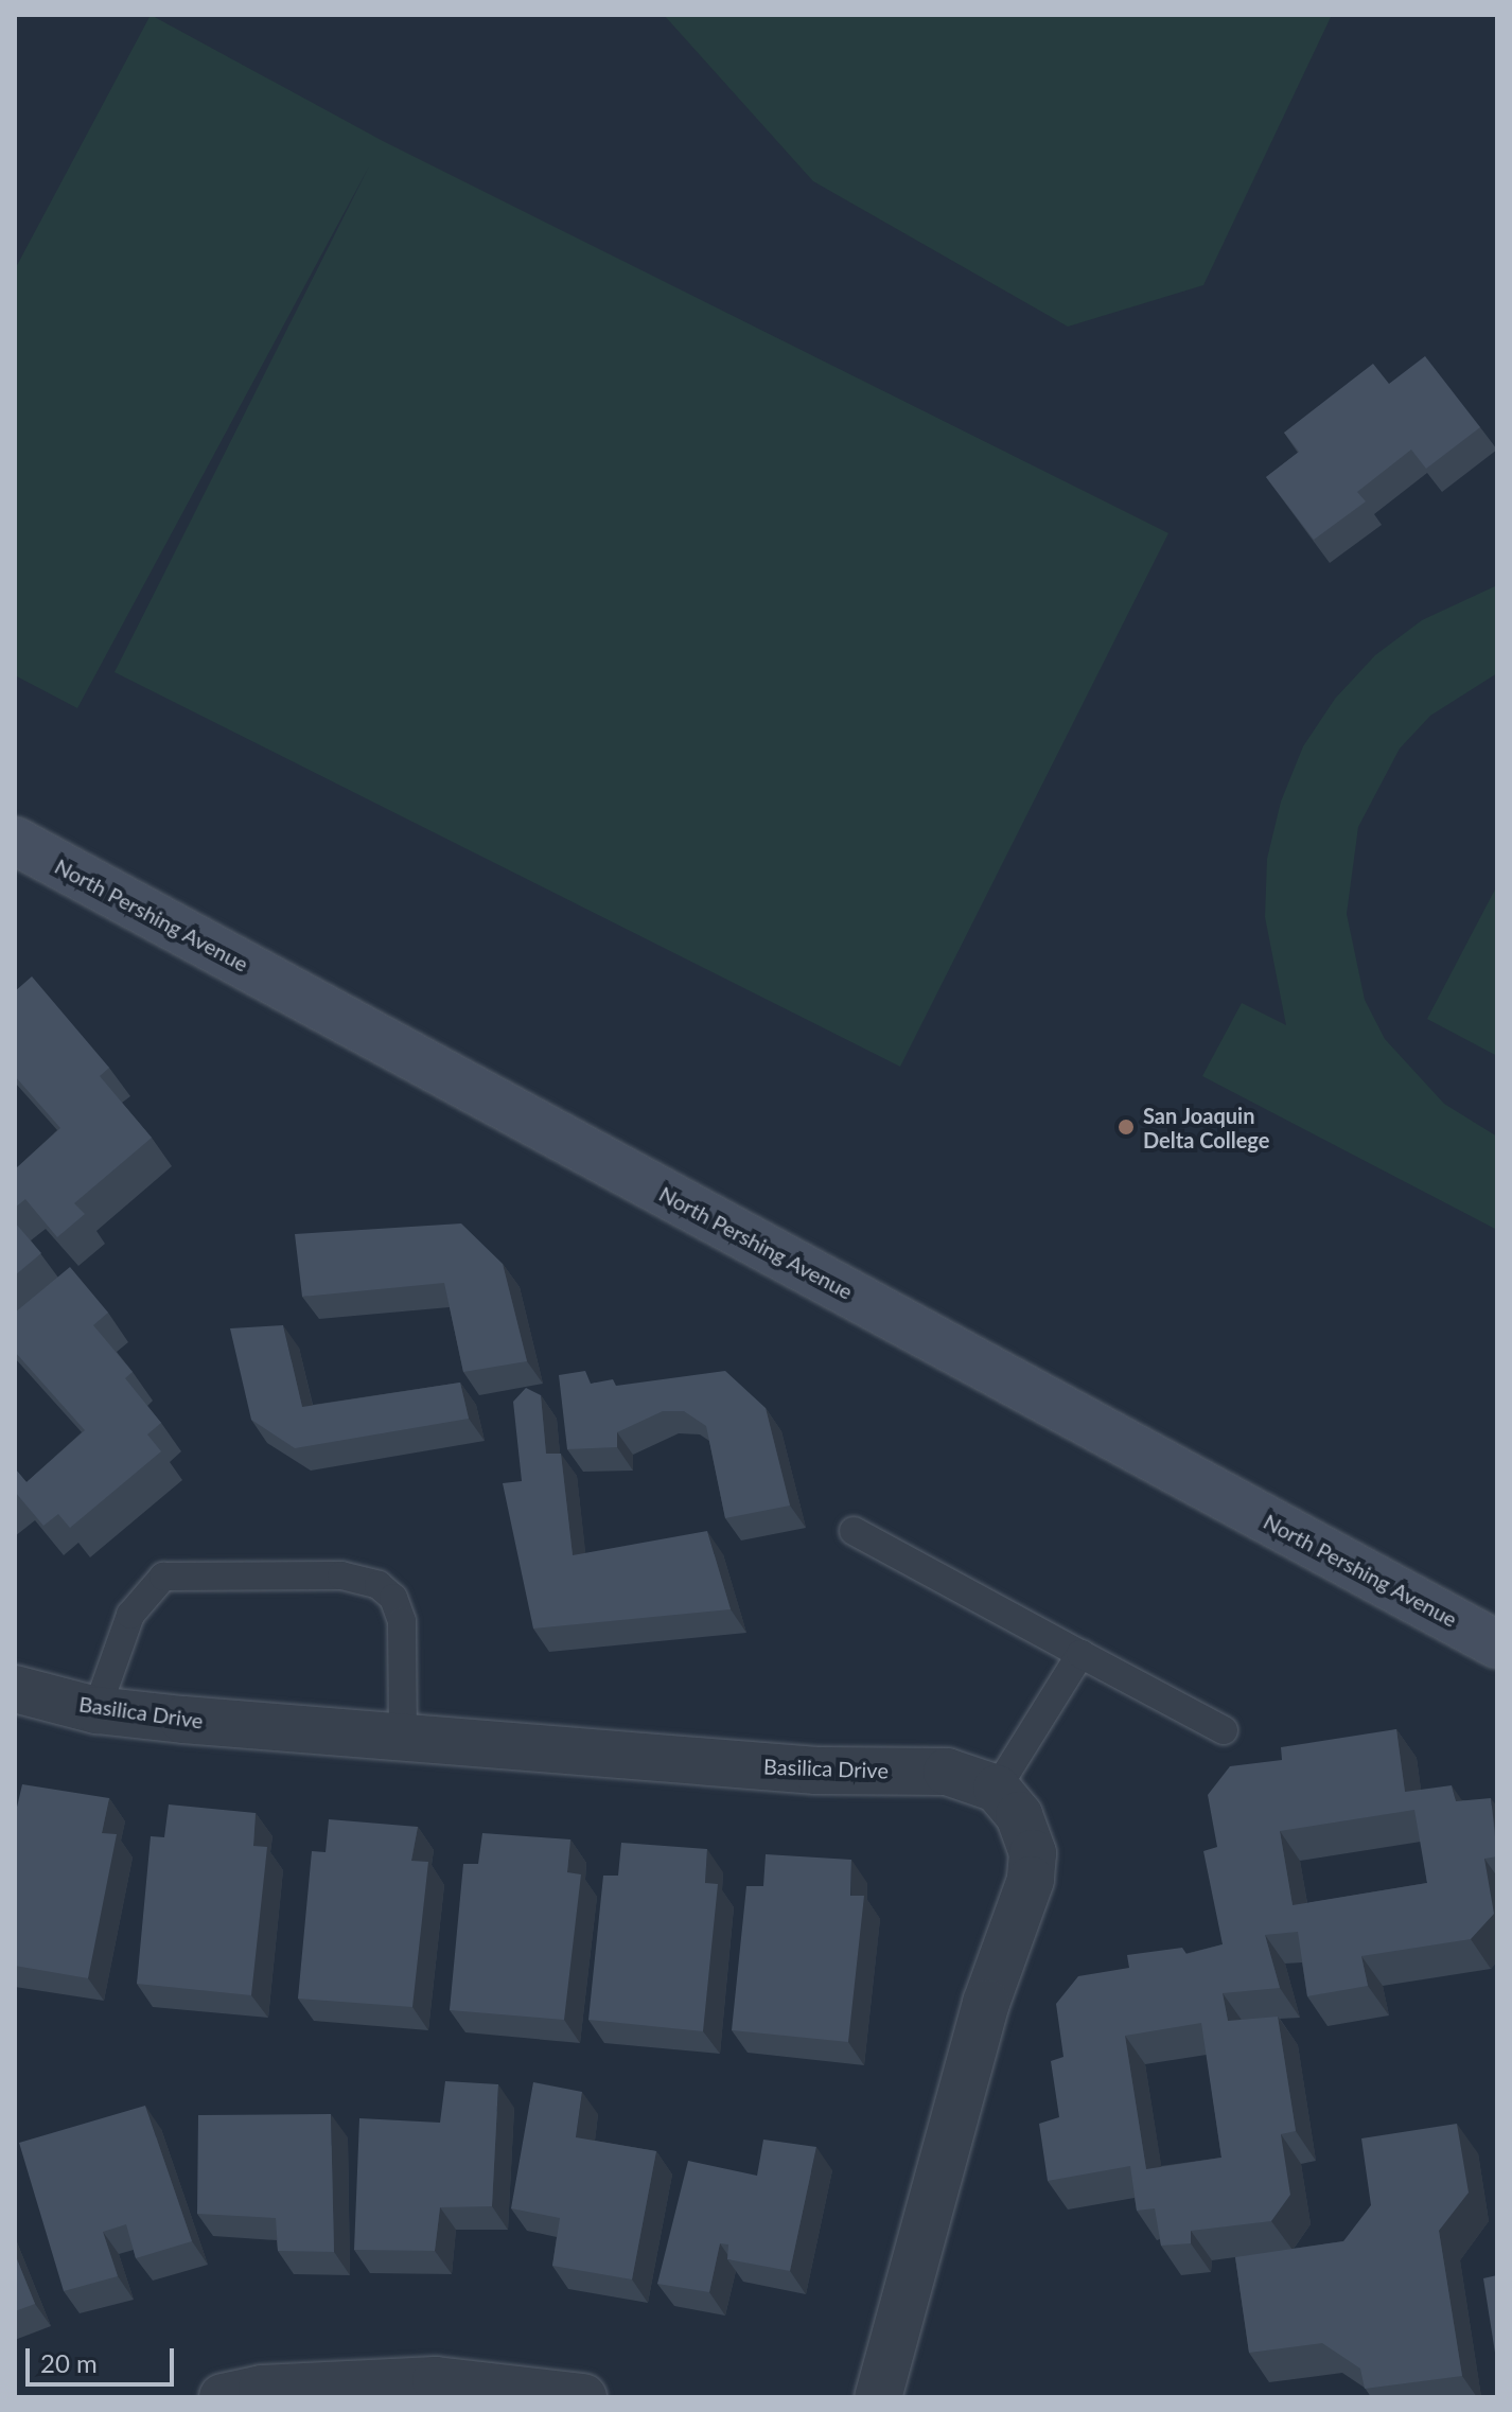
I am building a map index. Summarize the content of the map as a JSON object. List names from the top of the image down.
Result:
{
  "streets": {
    "main road": ["North Pershing Avenue"],
    "street": ["Basilica Drive"]
  },
  "places": ["San Joaquin Delta College"],
  "scale_bar": "20 m"
}
